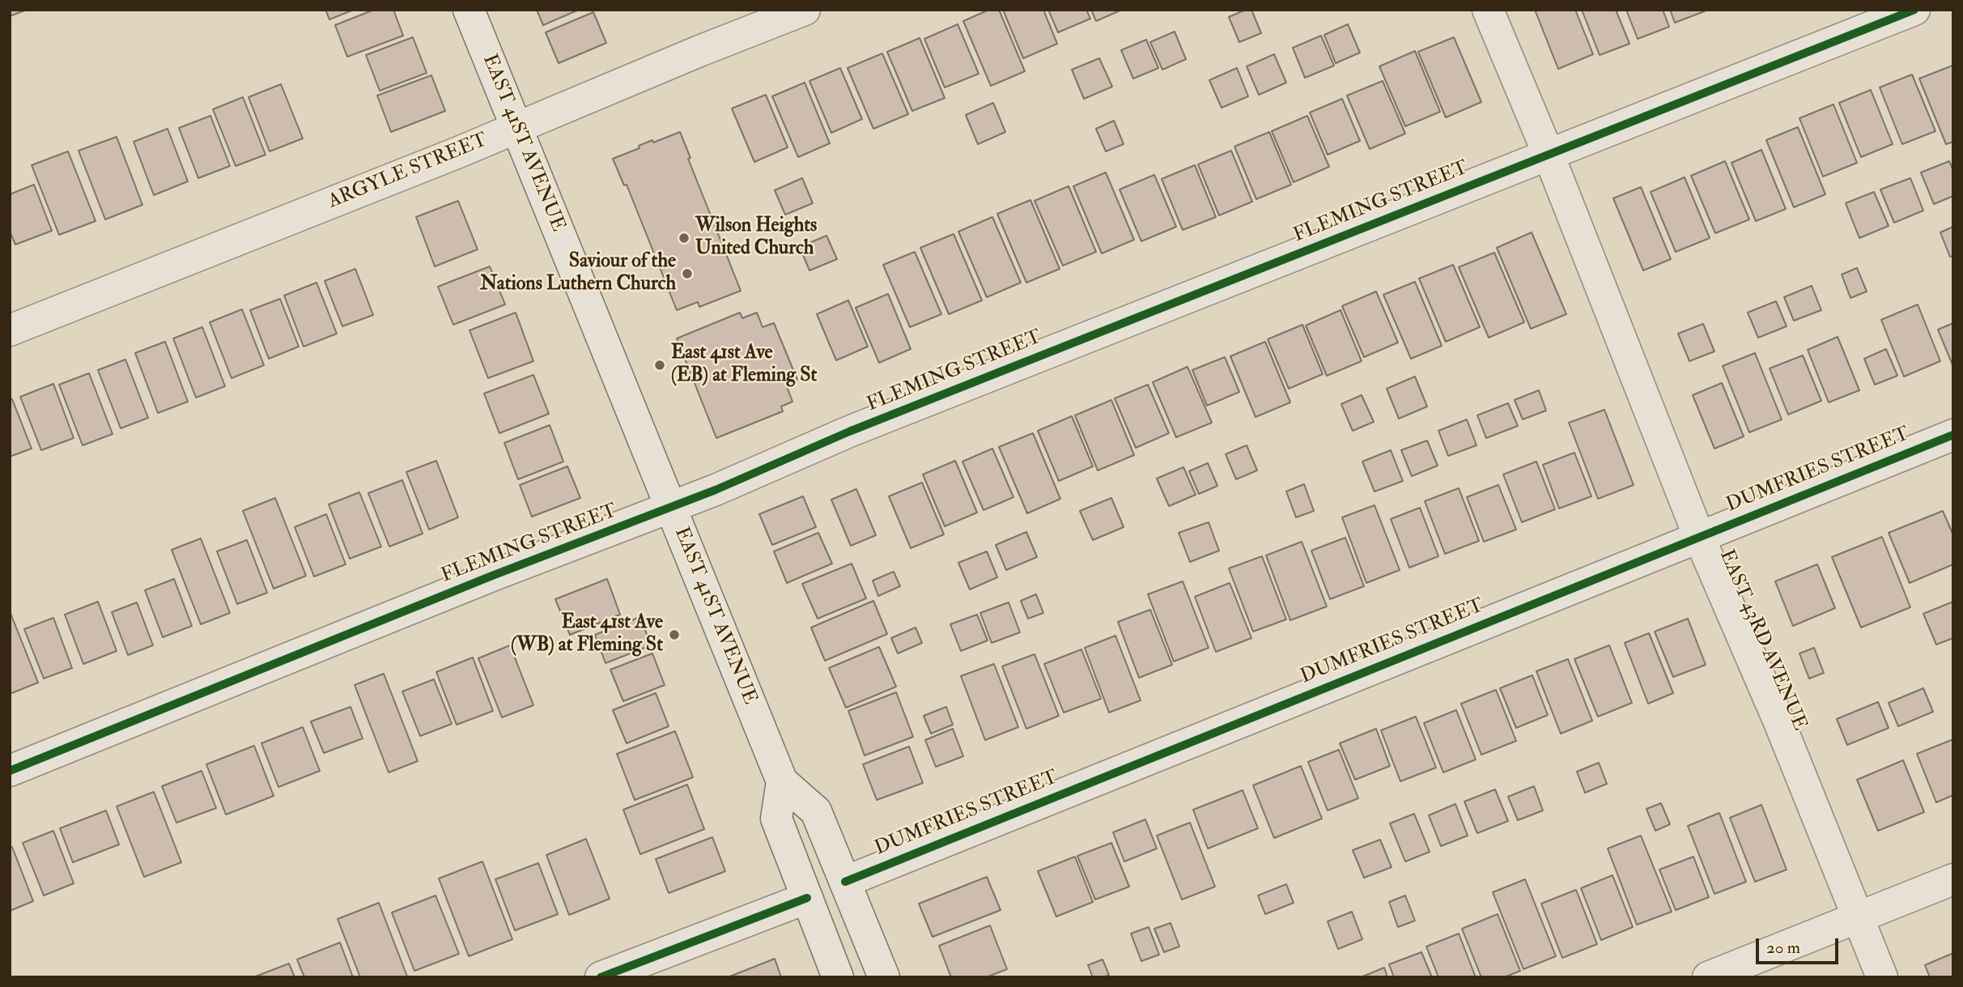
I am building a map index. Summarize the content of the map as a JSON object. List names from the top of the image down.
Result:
{
  "streets": {
    "street": [
      "EAST 41ST AVENUE",
      "ARGYLE STREET",
      "FLEMING STREET",
      "DUMFRIES STREET",
      "EAST 43RD AVENUE"
    ]
  },
  "crossings": [
    ["EAST 41ST AVENUE", "ARGYLE STREET"],
    ["EAST 41ST AVENUE", "FLEMING STREET"],
    ["EAST 41ST AVENUE", "DUMFRIES STREET"],
    ["FLEMING STREET", "EAST 43RD AVENUE"],
    ["DUMFRIES STREET", "EAST 43RD AVENUE"]
  ],
  "places": [
    "Wilson Heights United Church",
    "Saviour of the Nations Luthern Church",
    "East 41st Ave (EB) at Fleming St",
    "East 41st Ave (WB) at Fleming St"
  ],
  "scale_bar": "20 m"
}
